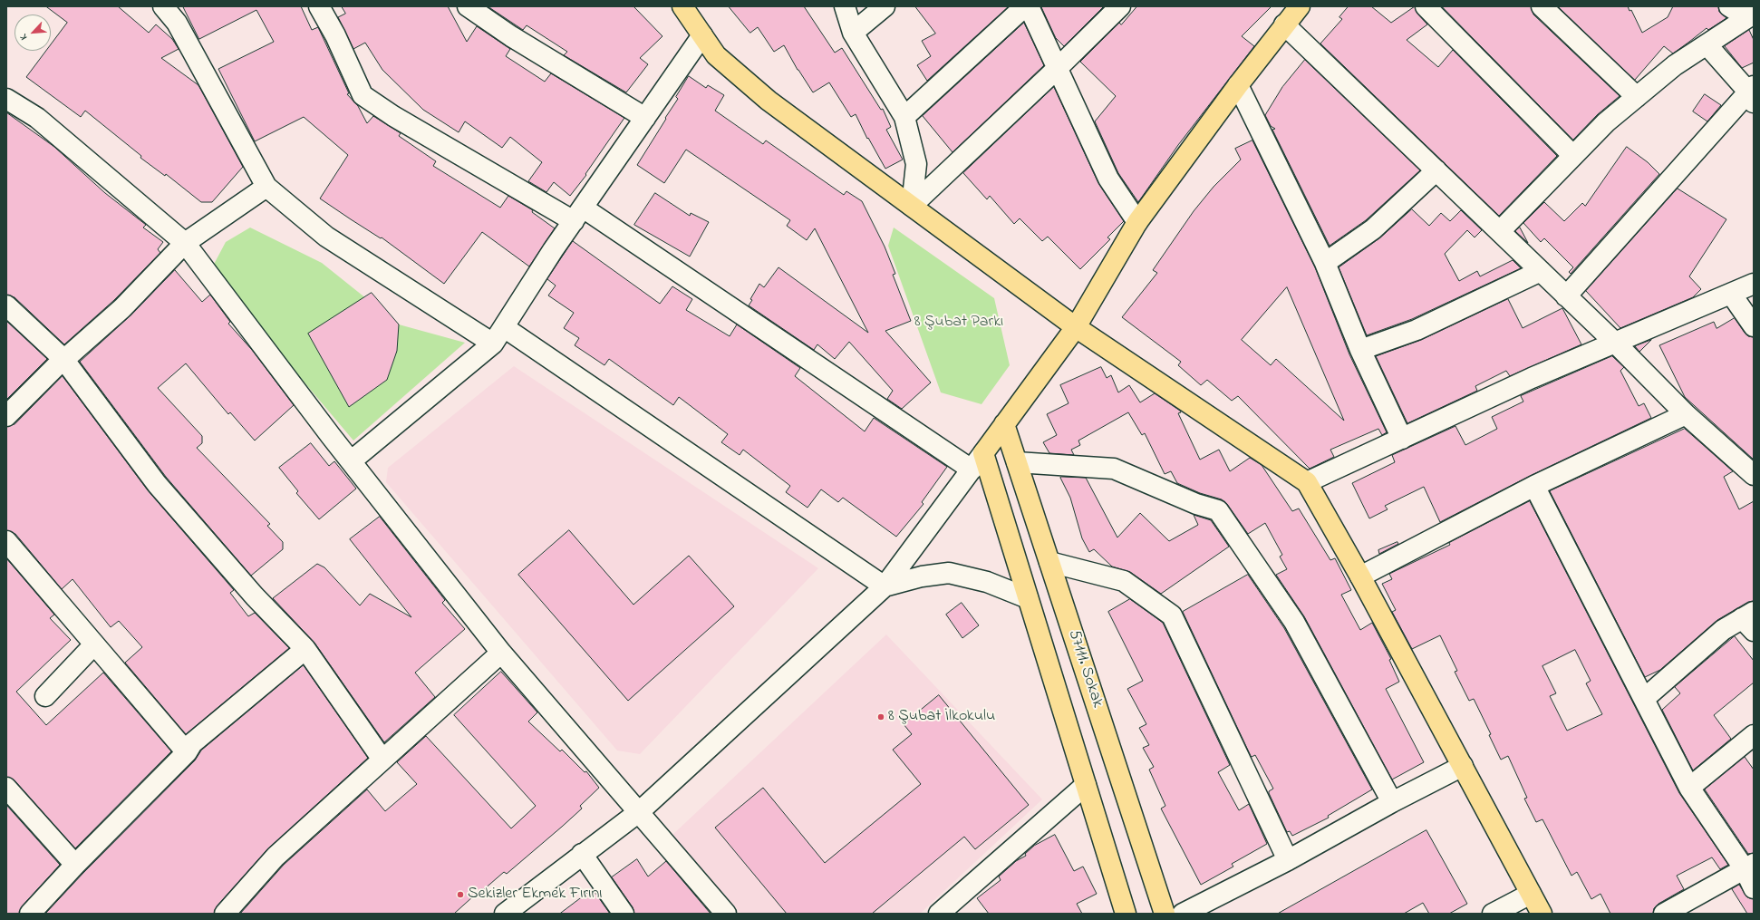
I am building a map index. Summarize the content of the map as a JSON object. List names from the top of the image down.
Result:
{
  "streets": {
    "main road": ["57111. Sokak"]
  },
  "parks": ["8 Şubat Parkı"],
  "places": ["8 Şubat İlkokulu", "Sekizler Ekmek Fırını"],
  "north": "bottom left"
}
